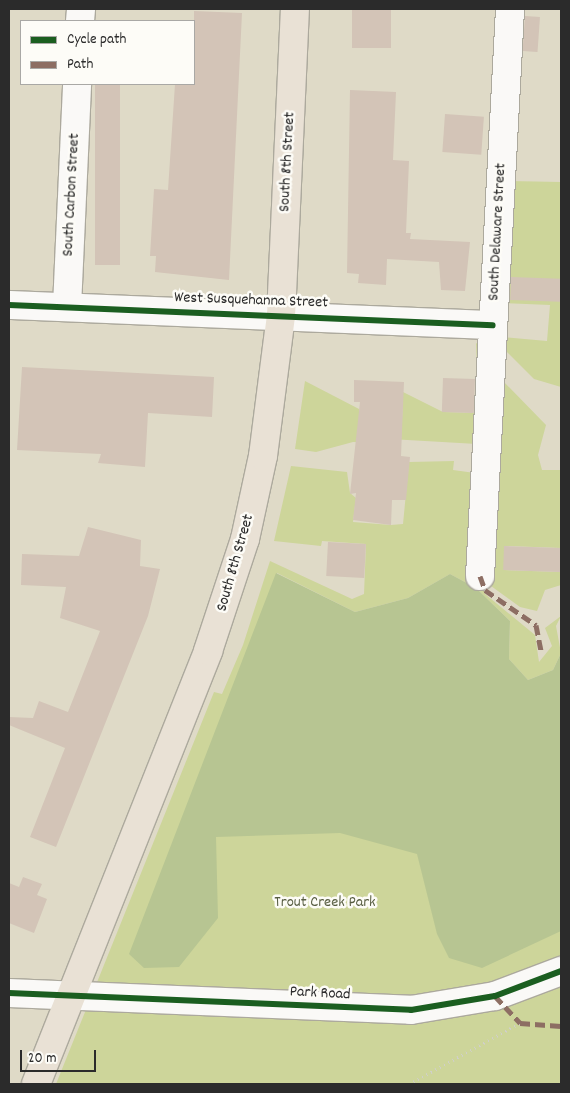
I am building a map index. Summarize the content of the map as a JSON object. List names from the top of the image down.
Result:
{
  "streets": {
    "main road": ["South 8th Street"],
    "street": [
      "South Carbon Street",
      "South Delaware Street",
      "West Susquehanna Street",
      "Park Road"
    ]
  },
  "crossings": [
    ["South 8th Street", "West Susquehanna Street"],
    ["South 8th Street", "Park Road"],
    ["South Carbon Street", "West Susquehanna Street"],
    ["South Delaware Street", "West Susquehanna Street"]
  ],
  "parks": ["Trout Creek Park"],
  "legend": ["Cycle path", "Path"],
  "scale_bar": "20 m"
}
